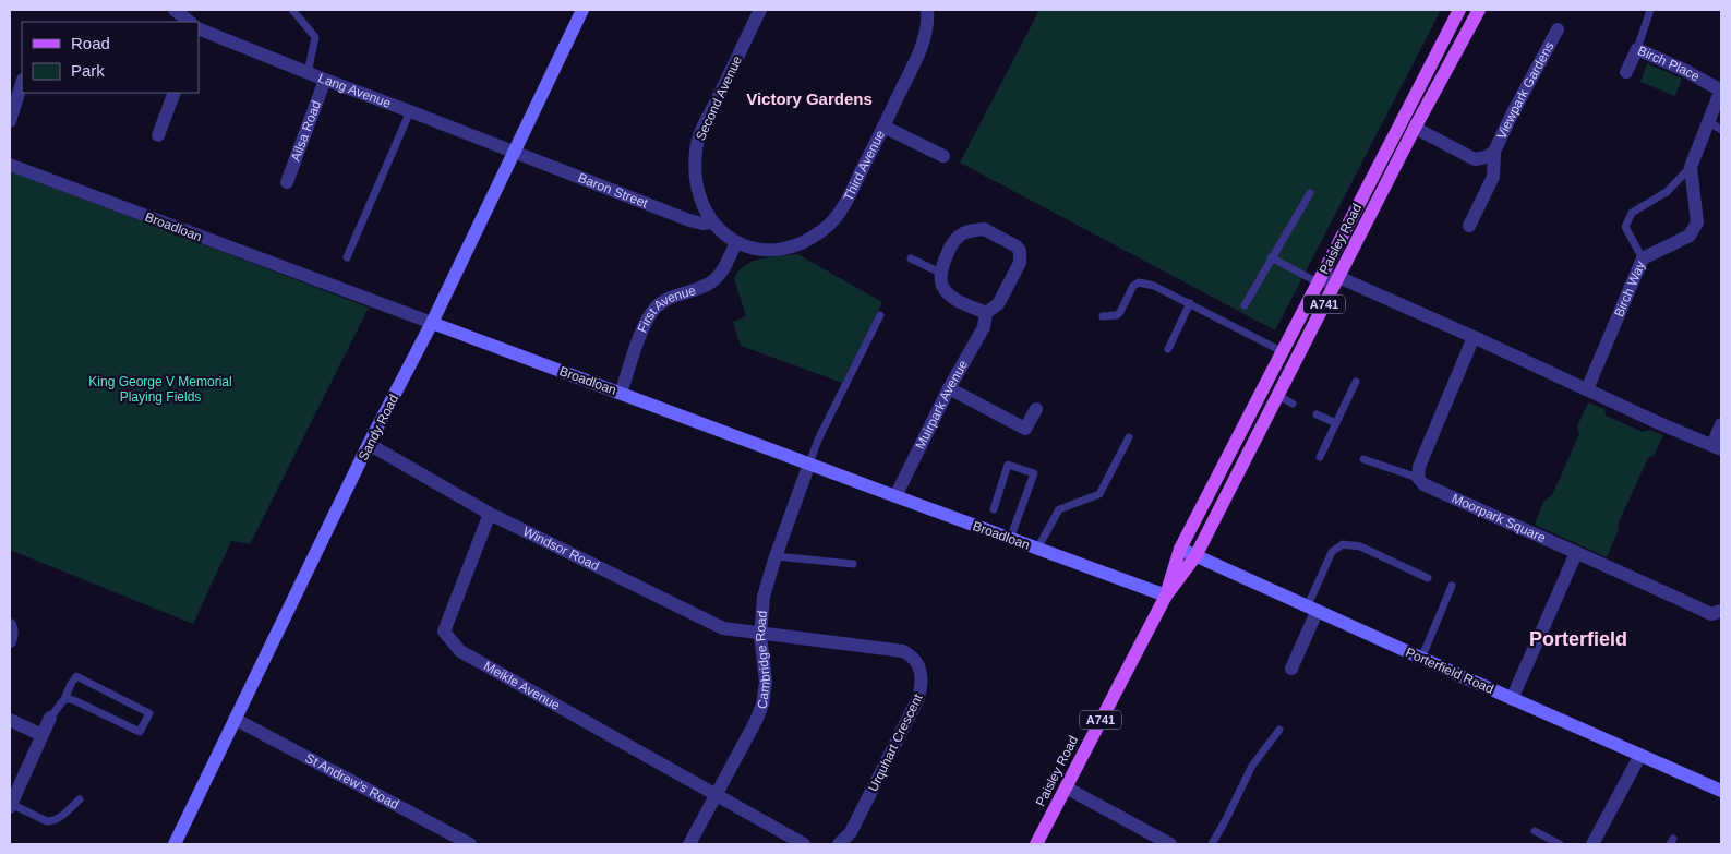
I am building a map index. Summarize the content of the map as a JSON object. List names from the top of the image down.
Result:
{
  "streets": {
    "main road": ["Paisley Road", "A741"],
    "street": [
      "Birch Place",
      "Lang Avenue",
      "Viewpark Gardens",
      "Second Avenue",
      "Ailsa Road",
      "Third Avenue",
      "Baron Street",
      "Broadloan",
      "Birch Way",
      "First Avenue",
      "Muirpark Avenue",
      "Sandy Road",
      "Moorpark Square",
      "Windsor Road",
      "Cambridge Road",
      "Porterfield Road",
      "Meikle Avenue",
      "Urquhart Crescent",
      "St Andrew's Road"
    ]
  },
  "crossings": [
    ["Birch Place", "Birch Way"],
    ["Lang Avenue", "Ailsa Road"],
    ["Lang Avenue", "Baron Street"],
    ["Lang Avenue", "Sandy Road"],
    ["Viewpark Gardens", "Paisley Road"],
    ["Second Avenue", "Third Avenue"],
    ["Second Avenue", "Baron Street"],
    ["Second Avenue", "First Avenue"],
    ["Third Avenue", "First Avenue"],
    ["Baron Street", "Sandy Road"],
    ["Broadloan", "Paisley Road"],
    ["Broadloan", "First Avenue"],
    ["Broadloan", "Muirpark Avenue"],
    ["Broadloan", "Sandy Road"],
    ["Broadloan", "Cambridge Road"],
    ["Paisley Road", "Porterfield Road"],
    ["Sandy Road", "Windsor Road"],
    ["Sandy Road", "St Andrew's Road"],
    ["Windsor Road", "Cambridge Road"],
    ["Windsor Road", "Meikle Avenue"],
    ["Windsor Road", "Urquhart Crescent"],
    ["Cambridge Road", "Meikle Avenue"],
    ["Cambridge Road", "Urquhart Crescent"]
  ],
  "districts": ["Victory Gardens", "Porterfield"],
  "parks": ["King George V Memorial Playing Fields"],
  "legend": ["Road", "Park"]
}
